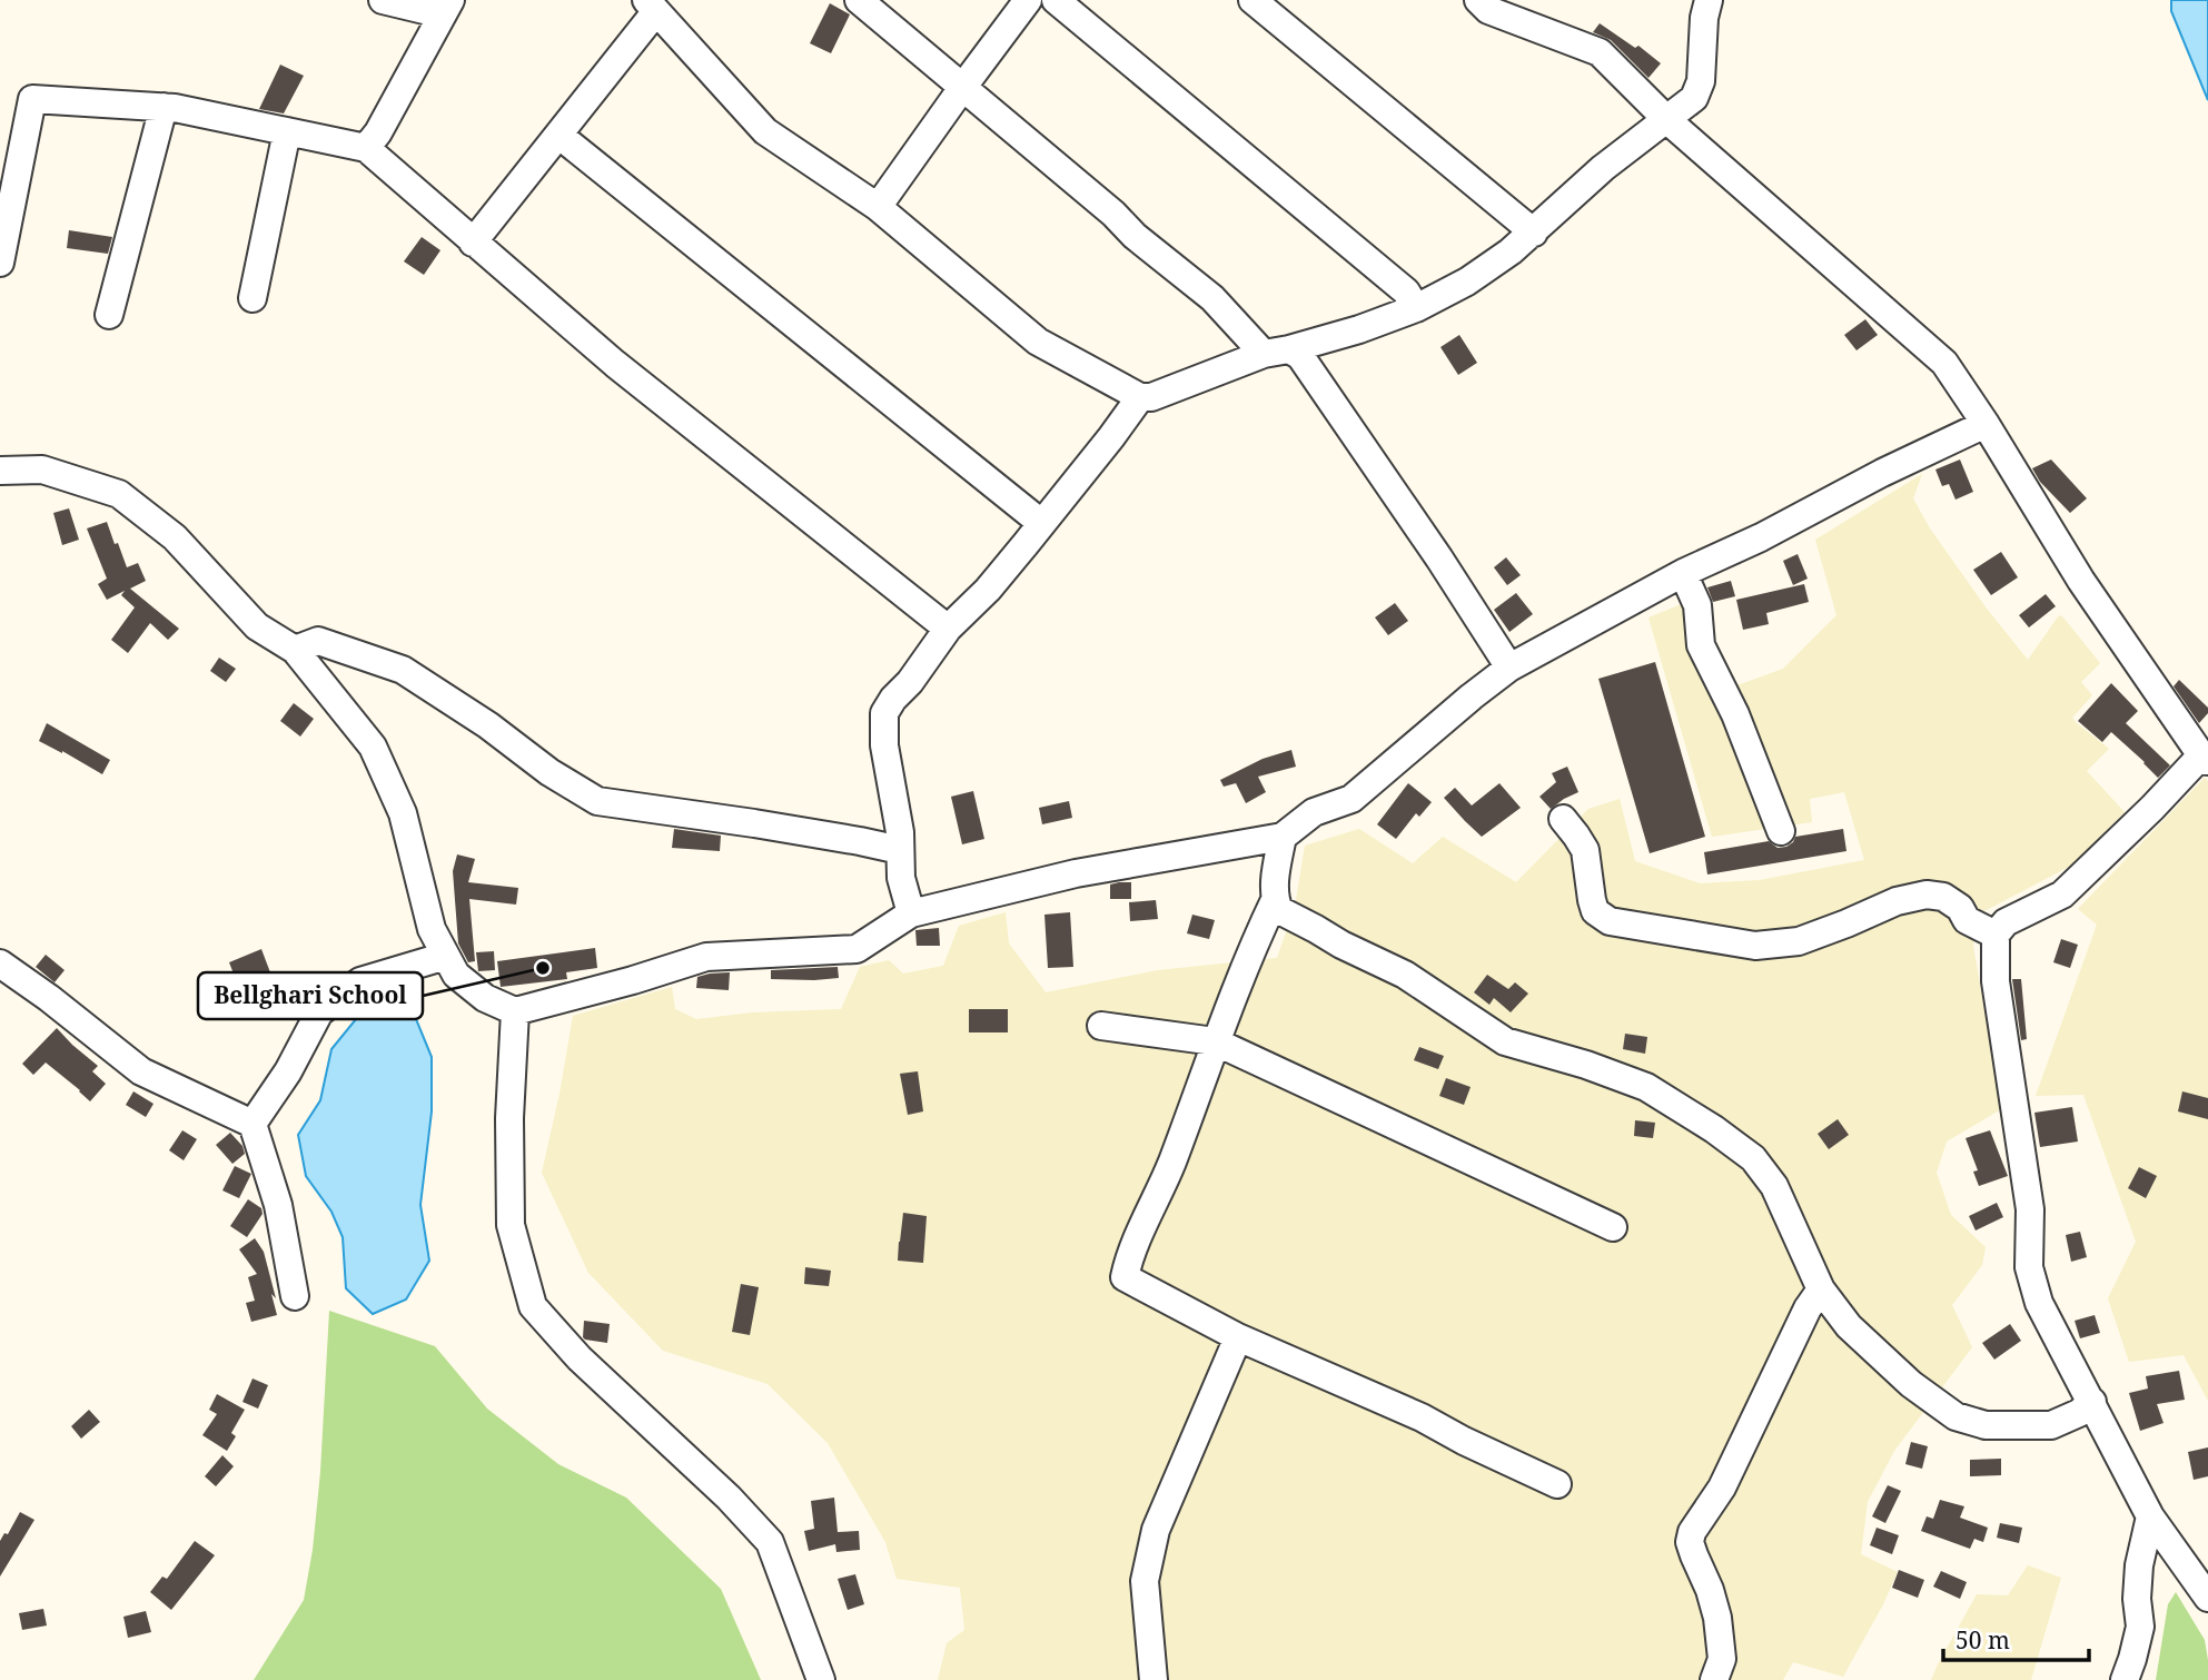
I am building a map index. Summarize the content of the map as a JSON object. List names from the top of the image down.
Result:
{
  "places": ["Bellghari School"],
  "scale_bar": "50 m"
}
